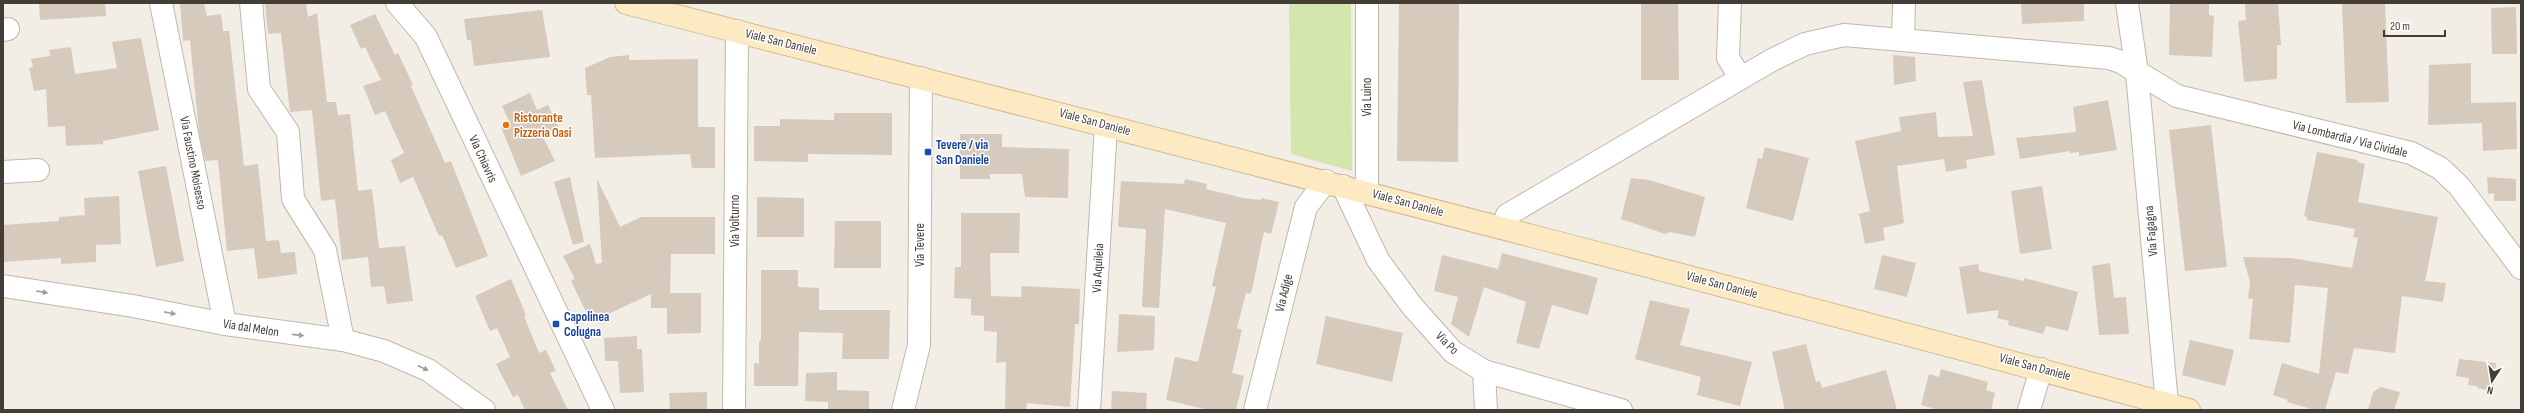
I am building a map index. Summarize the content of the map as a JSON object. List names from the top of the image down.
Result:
{
  "streets": {
    "street": [
      "Viale San Daniele",
      "Via Luino",
      "Via Lombardia / Via Cividale",
      "Via Chiavris",
      "Via Faustino Moisesso",
      "Via Volturno",
      "Via Fagagna",
      "Via Tevere",
      "Via Aquileia",
      "Via Adige",
      "Via dal Melon",
      "Via Po"
    ]
  },
  "crossings": [
    ["Viale San Daniele", "Via Luino"],
    ["Viale San Daniele", "Via Lombardia / Via Cividale"],
    ["Viale San Daniele", "Via Volturno"],
    ["Viale San Daniele", "Via Fagagna"],
    ["Viale San Daniele", "Via Tevere"],
    ["Viale San Daniele", "Via Aquileia"],
    ["Viale San Daniele", "Via Adige"],
    ["Viale San Daniele", "Via Po"],
    ["Via Lombardia / Via Cividale", "Via Fagagna"],
    ["Via Faustino Moisesso", "Via dal Melon"],
    ["Via Adige", "Via Po"]
  ],
  "one_way": ["Via dal Melon"],
  "places": {
    "other": ["Ristorante Pizzeria Oasi"],
    "transit": ["Tevere / via San Daniele", "Capolinea Colugna"]
  },
  "scale_bar": "20 m",
  "north": "bottom"
}
